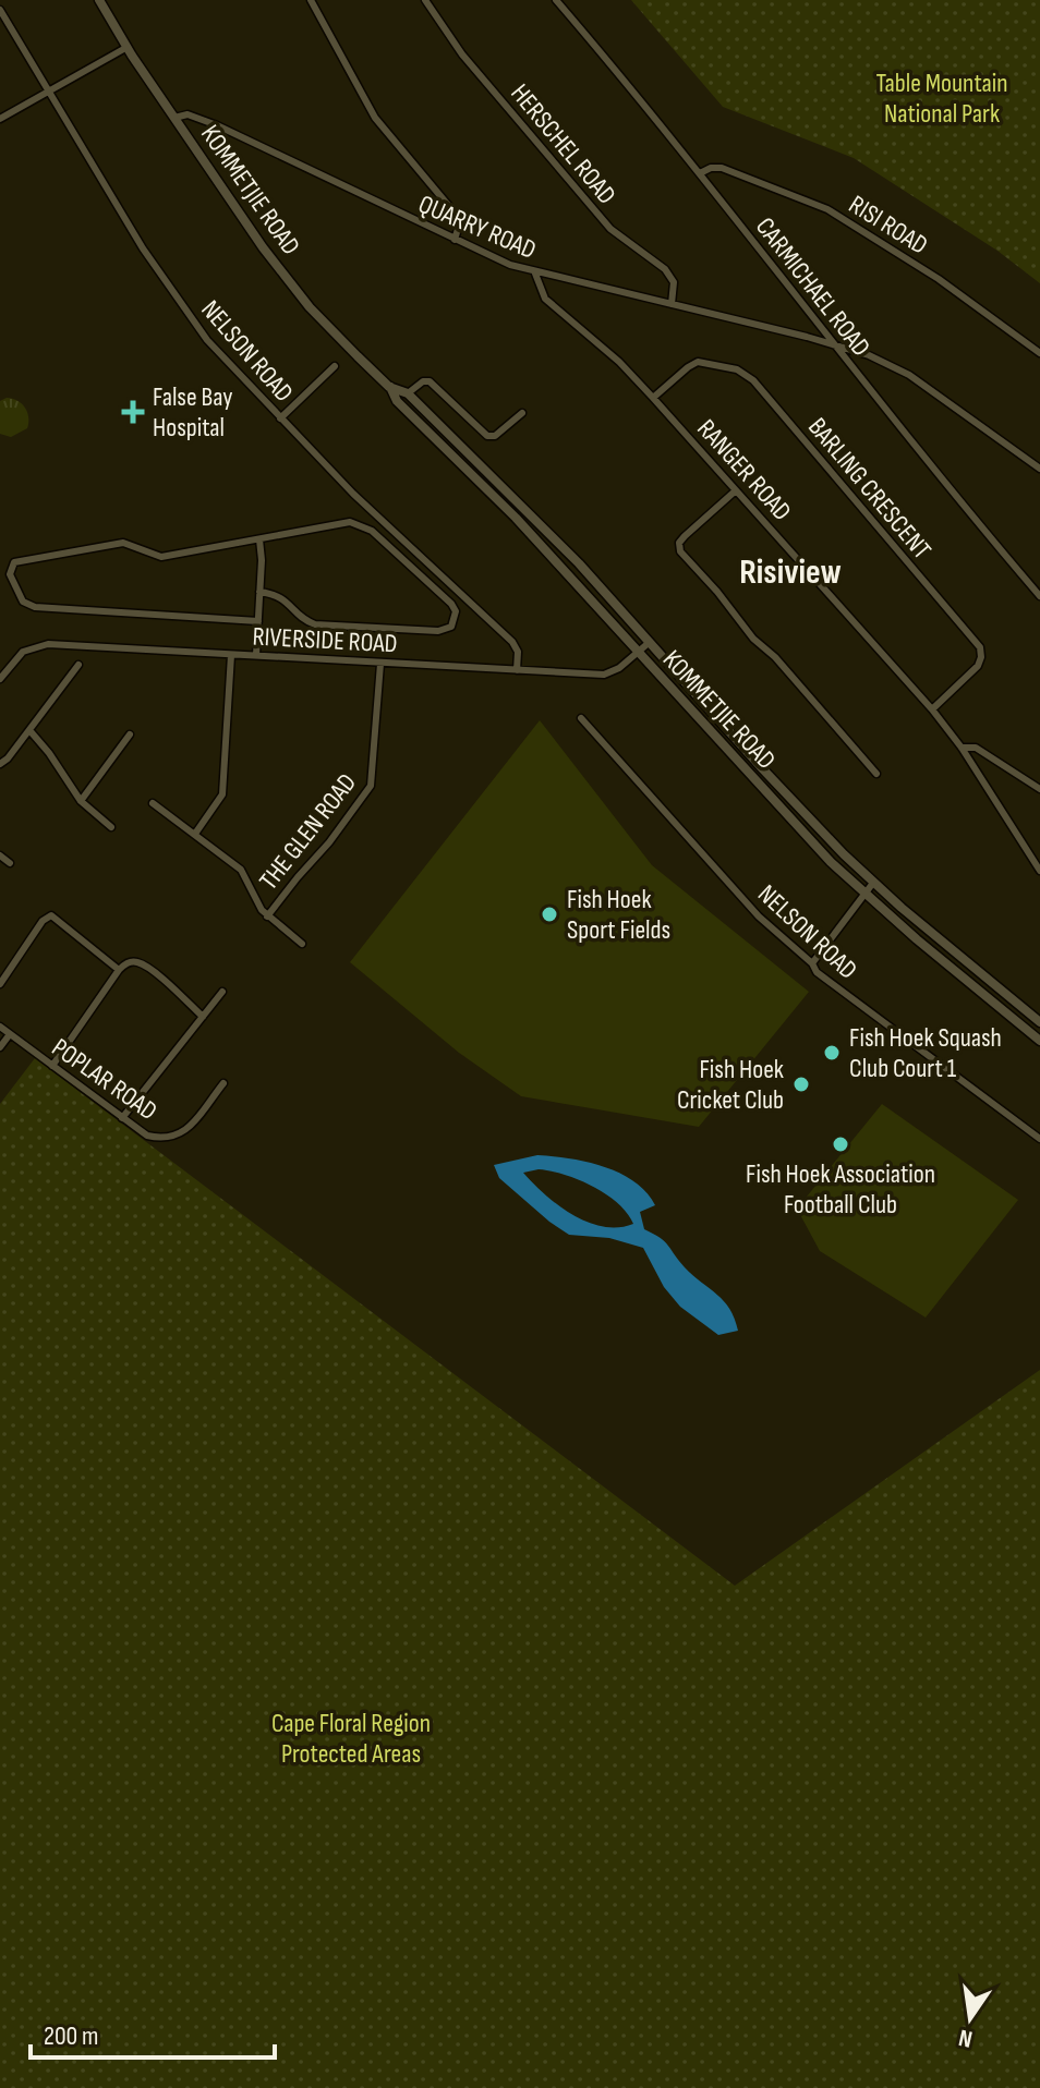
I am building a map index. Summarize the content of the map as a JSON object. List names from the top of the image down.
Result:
{
  "streets": {
    "main road": ["KOMMETJIE ROAD"],
    "street": [
      "HERSCHEL ROAD",
      "RISI ROAD",
      "QUARRY ROAD",
      "CARMICHAEL ROAD",
      "NELSON ROAD",
      "RANGER ROAD",
      "BARLING CRESCENT",
      "RIVERSIDE ROAD",
      "THE GLEN ROAD",
      "POPLAR ROAD"
    ]
  },
  "crossings": [
    ["HERSCHEL ROAD", "QUARRY ROAD"],
    ["KOMMETJIE ROAD", "QUARRY ROAD"],
    ["KOMMETJIE ROAD", "RIVERSIDE ROAD"],
    ["RISI ROAD", "CARMICHAEL ROAD"],
    ["QUARRY ROAD", "CARMICHAEL ROAD"],
    ["QUARRY ROAD", "RANGER ROAD"],
    ["NELSON ROAD", "RIVERSIDE ROAD"],
    ["RANGER ROAD", "BARLING CRESCENT"],
    ["RIVERSIDE ROAD", "THE GLEN ROAD"]
  ],
  "districts": ["Risiview"],
  "parks": ["Table Mountain National Park", "Cape Floral Region Protected Areas"],
  "places": {
    "health": ["False Bay Hospital"],
    "other": [
      "Fish Hoek Sport Fields",
      "Fish Hoek Squash Club Court 1",
      "Fish Hoek Cricket Club",
      "Fish Hoek Association Football Club"
    ]
  },
  "scale_bar": "200 m",
  "north": "bottom"
}
